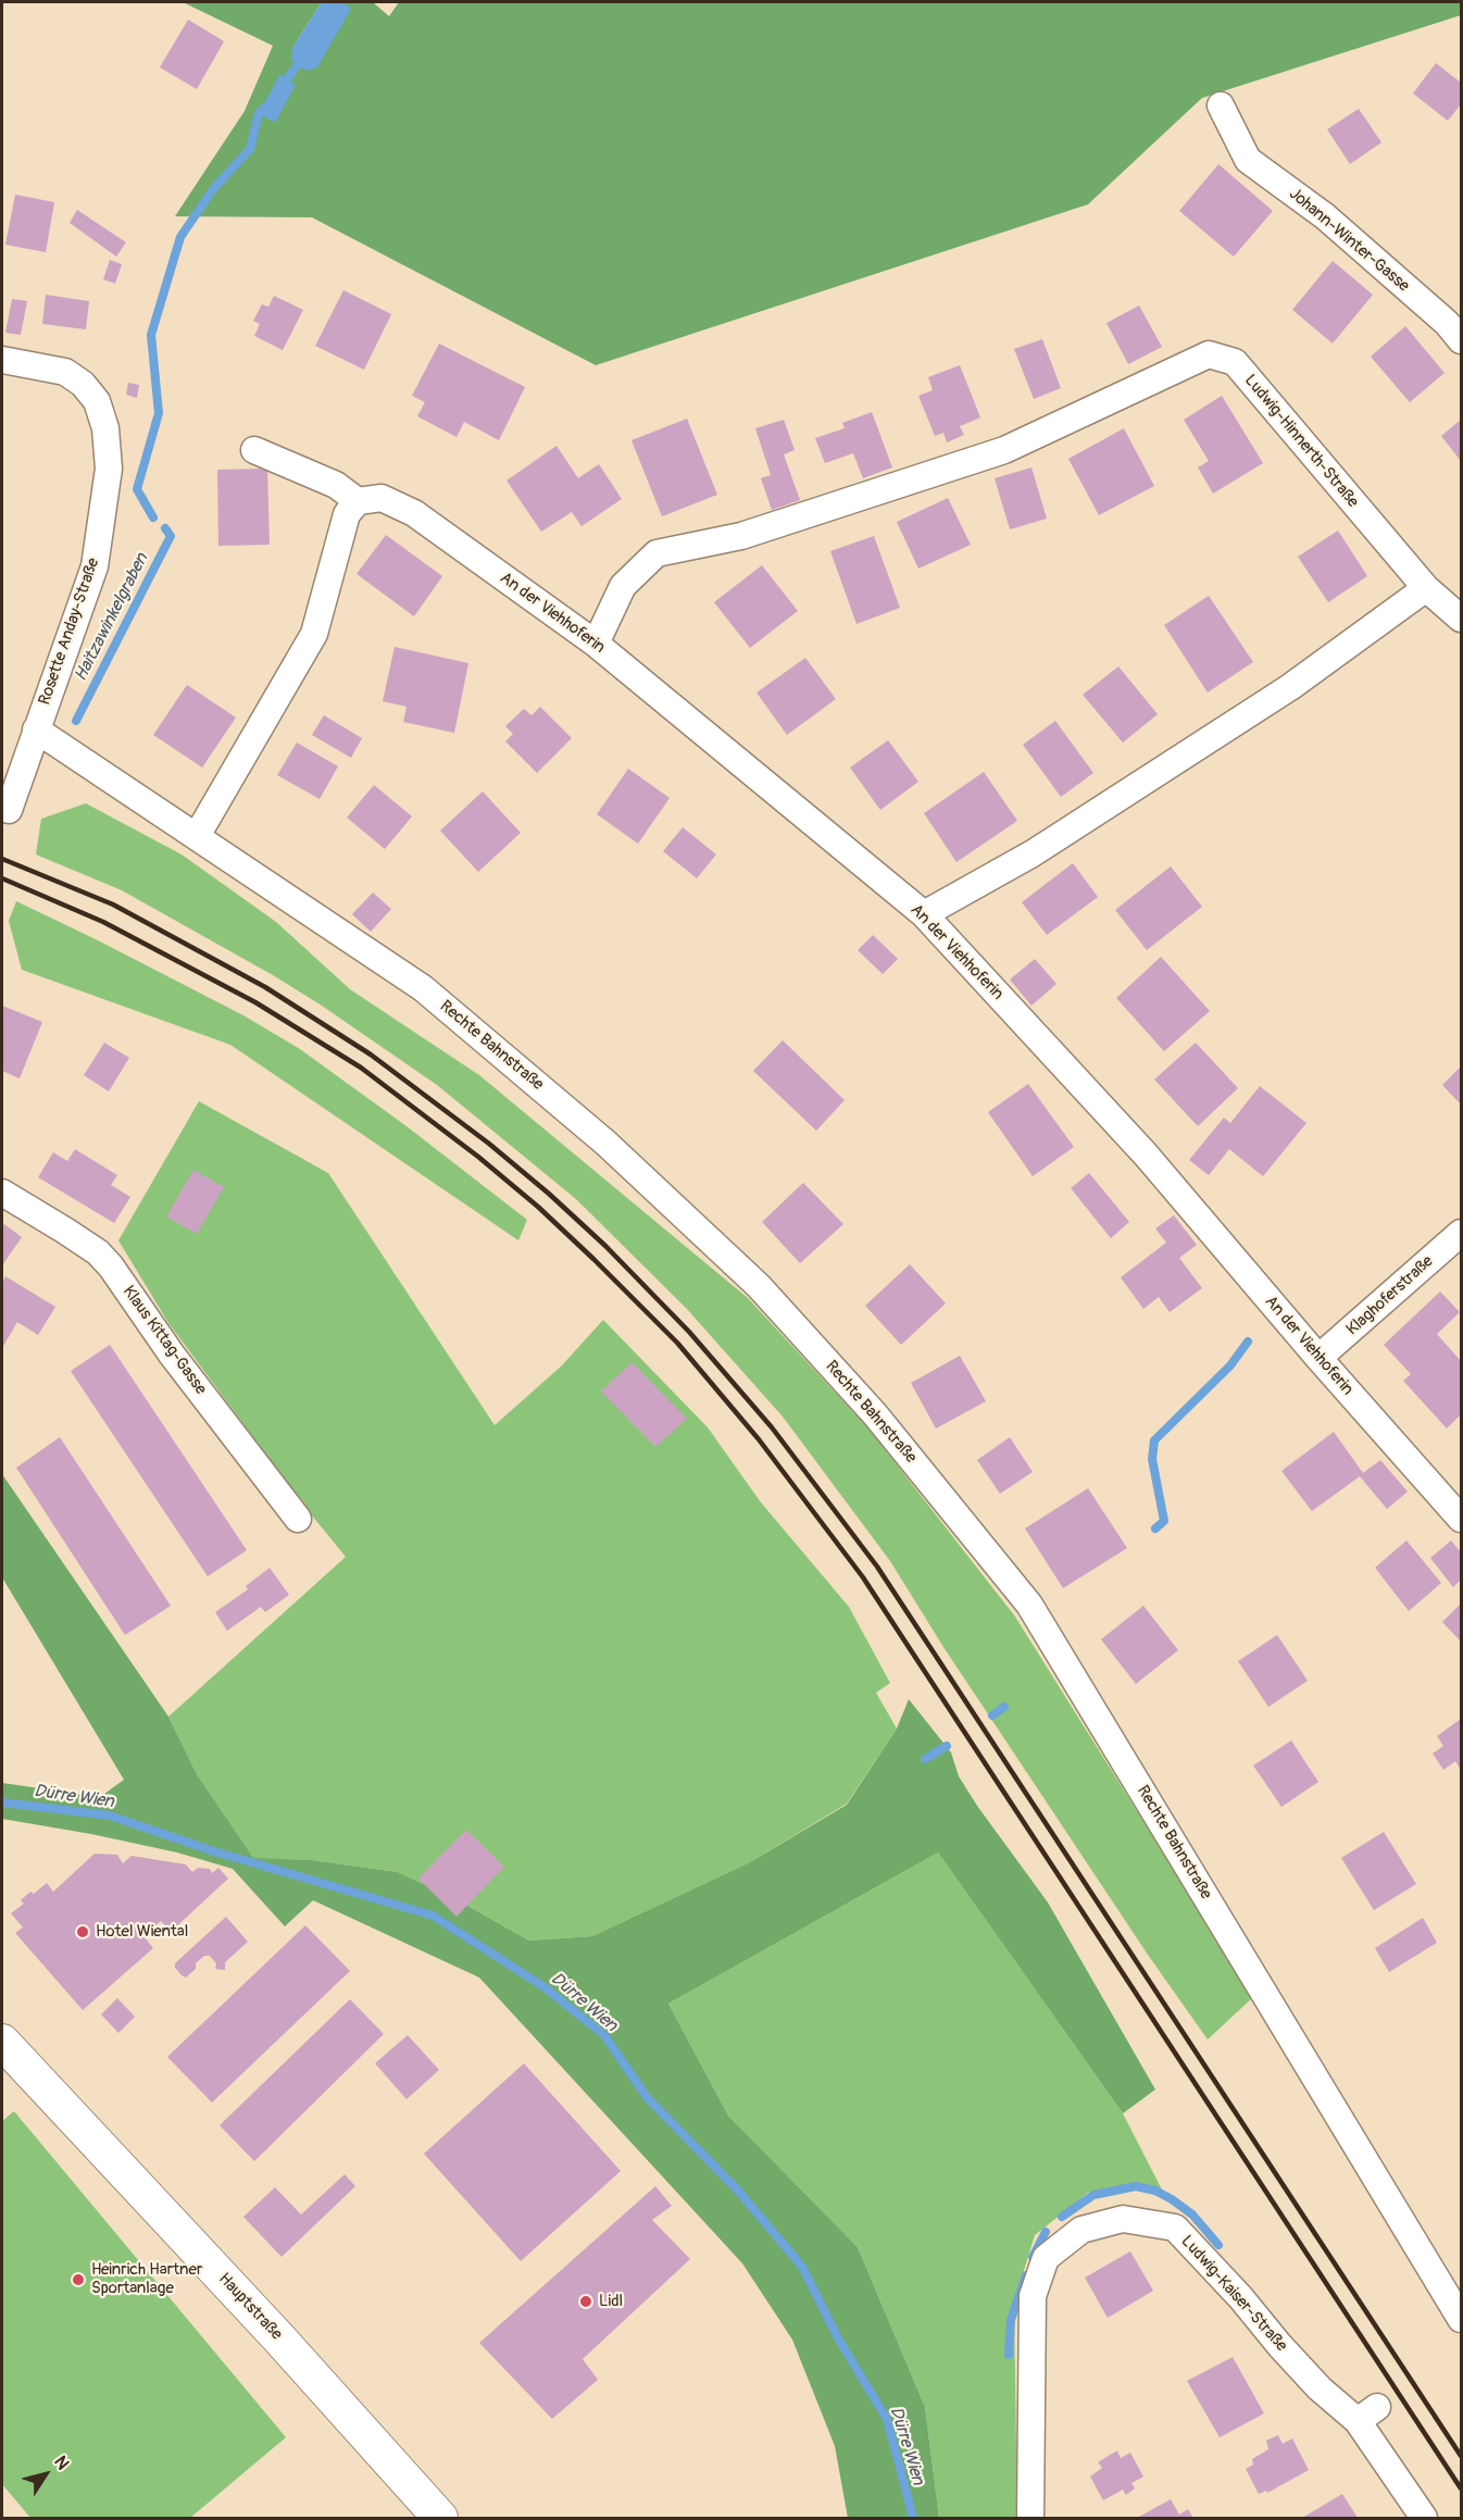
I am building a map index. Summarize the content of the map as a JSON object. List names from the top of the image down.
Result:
{
  "streets": {
    "main road": ["Hauptstraße"],
    "street": [
      "Johann-Winter-Gasse",
      "Ludwig-Hinnerth-Straße",
      "An der Viehhoferin",
      "Rosette Anday-Straße",
      "Rechte Bahnstraße",
      "Klaghoferstraße",
      "Klaus Kittag-Gasse",
      "Ludwig-Kaiser-Straße"
    ]
  },
  "crossings": [
    ["Ludwig-Hinnerth-Straße", "An der Viehhoferin"],
    ["An der Viehhoferin", "Klaghoferstraße"],
    ["Rosette Anday-Straße", "Rechte Bahnstraße"]
  ],
  "water": ["Haitzawinkelgraben", "Dürre Wien"],
  "places": ["Hotel Wiental", "Heinrich Hartner Sportanlage", "Lidl"],
  "north": "top right"
}
